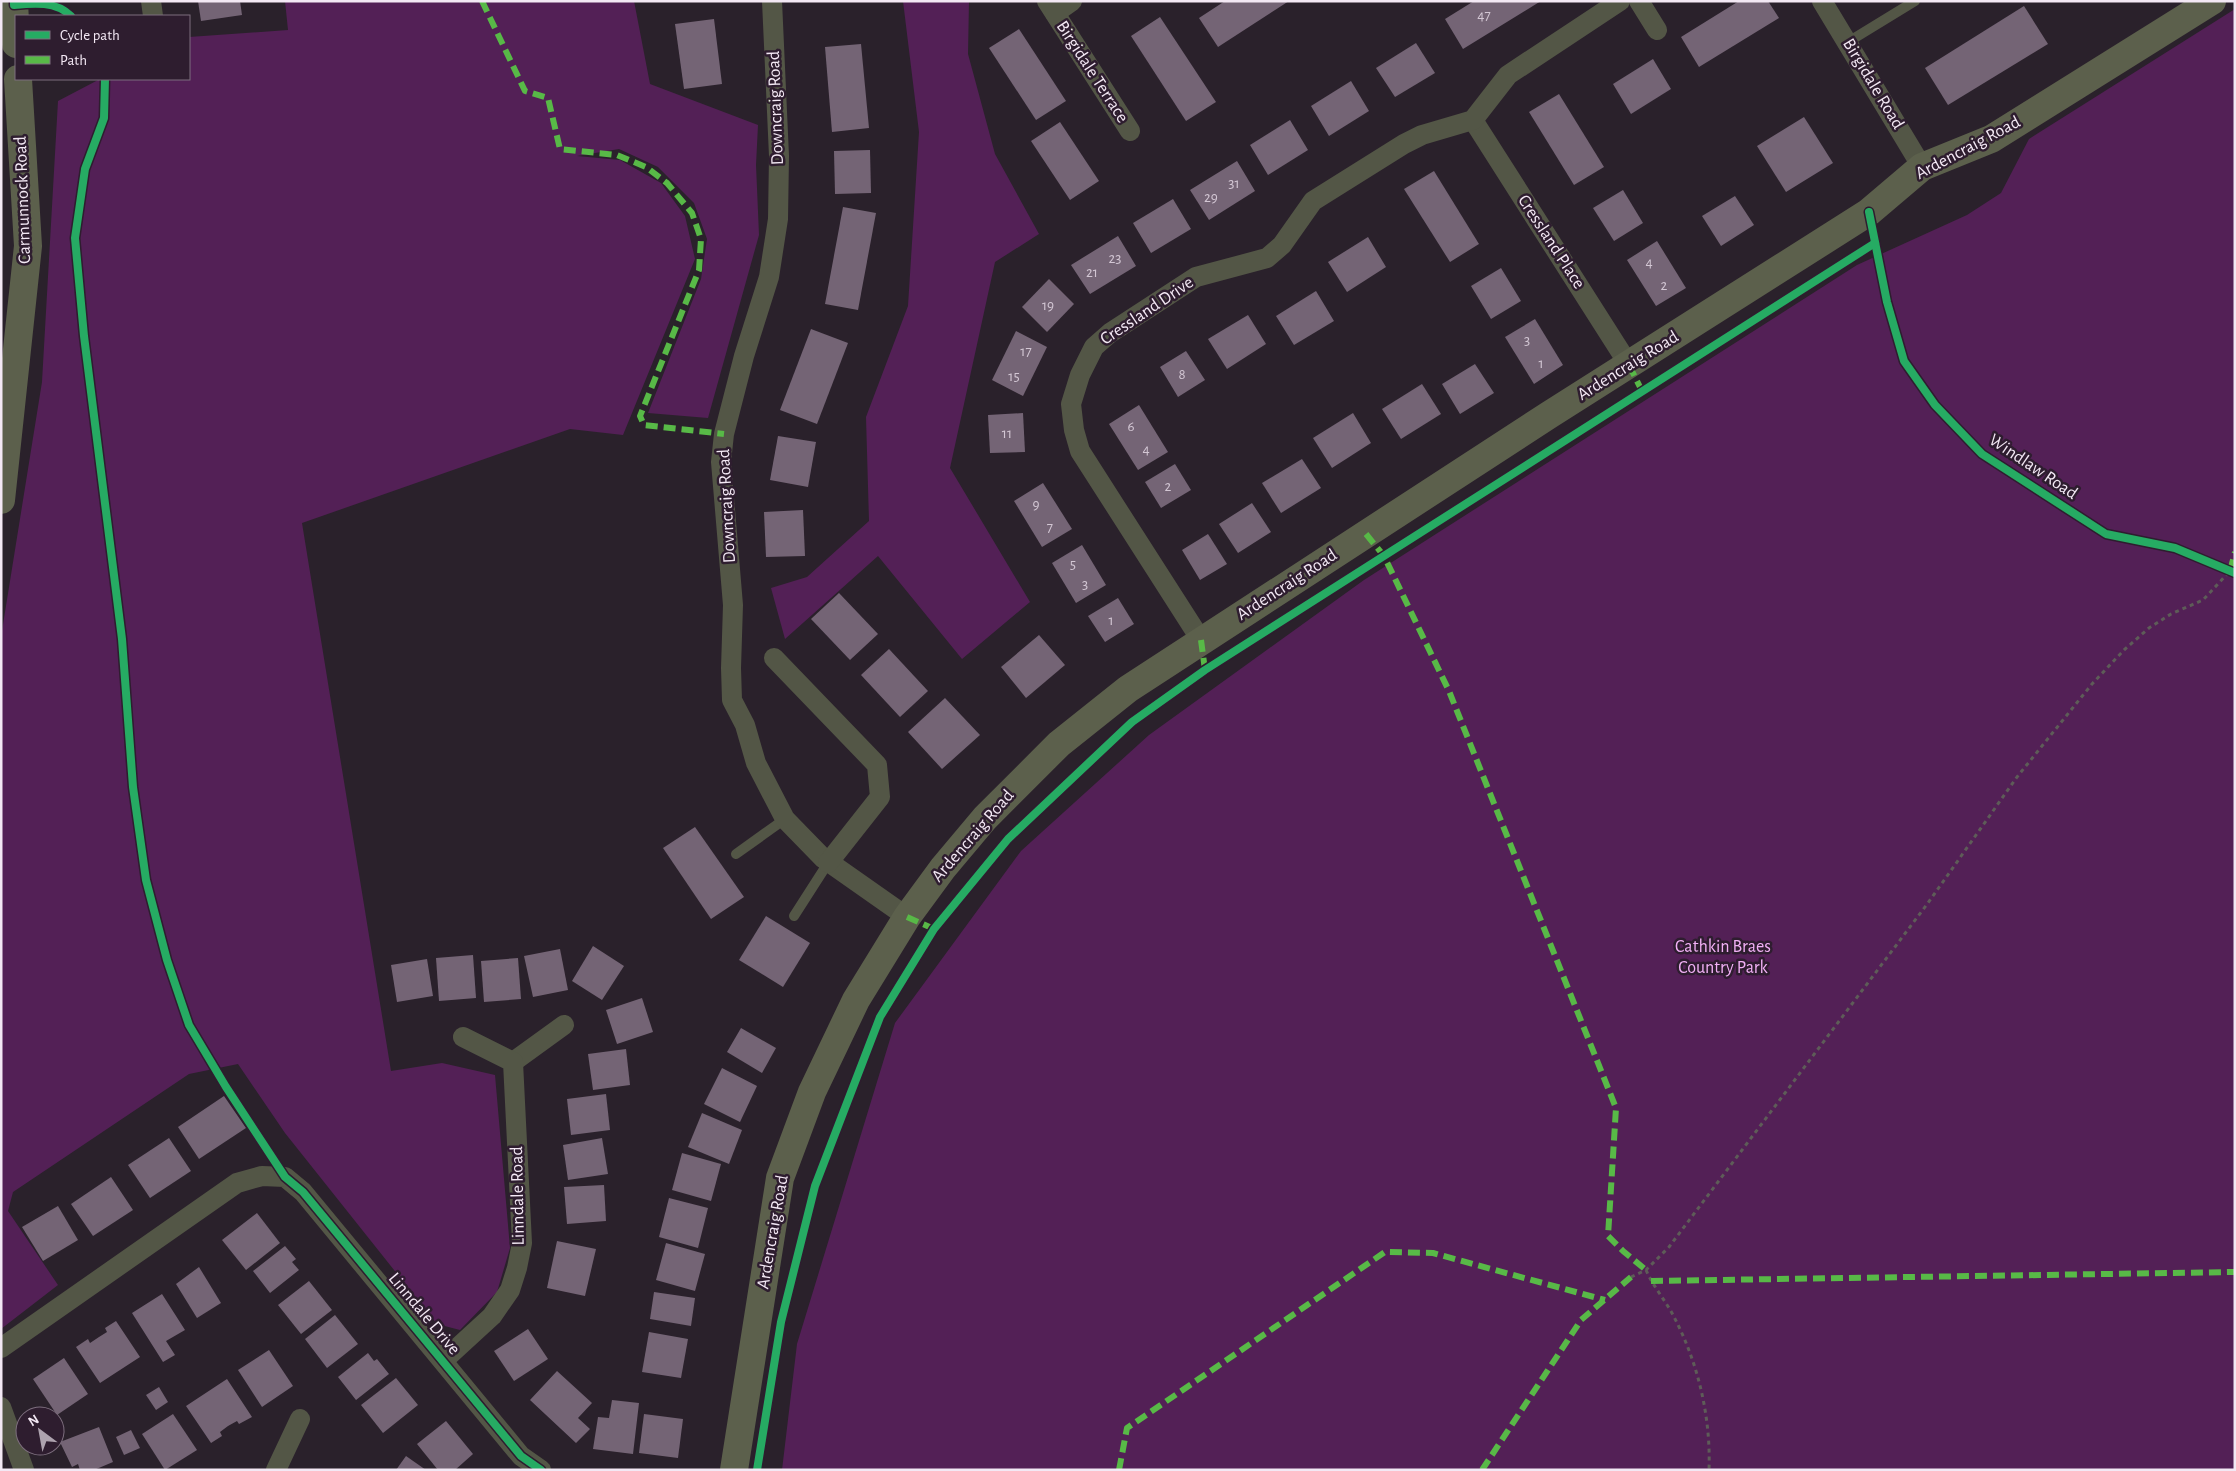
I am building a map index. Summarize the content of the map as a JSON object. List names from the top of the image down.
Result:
{
  "streets": {
    "street": [
      "Birgidale Terrace",
      "Birgidale Road",
      "Downcraig Road",
      "Ardencraig Road",
      "Carmunnock Road",
      "Cressland Place",
      "Cressland Drive",
      "Linndale Road",
      "Linndale Drive"
    ],
    "cycle path": ["Windlaw Road"]
  },
  "crossings": [
    ["Birgidale Road", "Ardencraig Road"],
    ["Downcraig Road", "Ardencraig Road"],
    ["Ardencraig Road", "Cressland Place"],
    ["Ardencraig Road", "Cressland Drive"],
    ["Cressland Place", "Cressland Drive"],
    ["Linndale Road", "Linndale Drive"]
  ],
  "parks": ["Cathkin Braes Country Park"],
  "house_numbers": [
    "47",
    "31",
    "29",
    "23",
    "4",
    "21",
    "2",
    "19",
    "3",
    "17",
    "1",
    "8",
    "15",
    "6",
    "11",
    "4",
    "2",
    "9",
    "7",
    "5",
    "3",
    "1"
  ],
  "legend": ["Cycle path", "Path"],
  "north": "top left"
}
